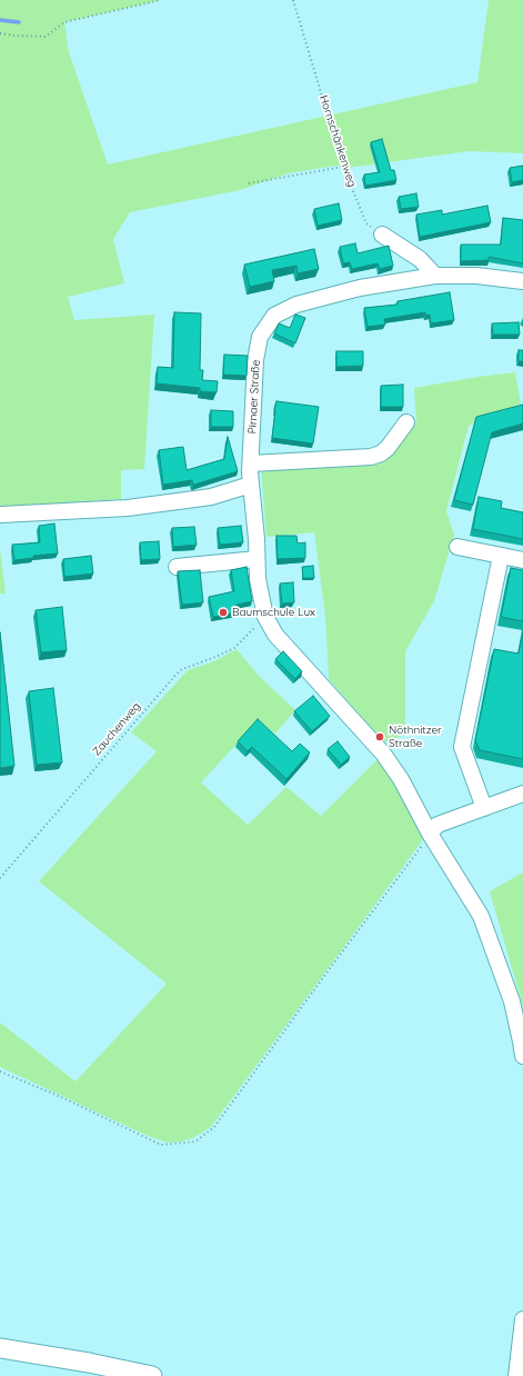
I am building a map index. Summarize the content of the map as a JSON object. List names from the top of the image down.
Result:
{
  "streets": {
    "street": ["Pirnaer Straße"],
    "path": ["Hornschänkenweg", "Zauchenweg"]
  },
  "places": ["Baumschule Lux", "Nöthnitzer Straße"]
}
